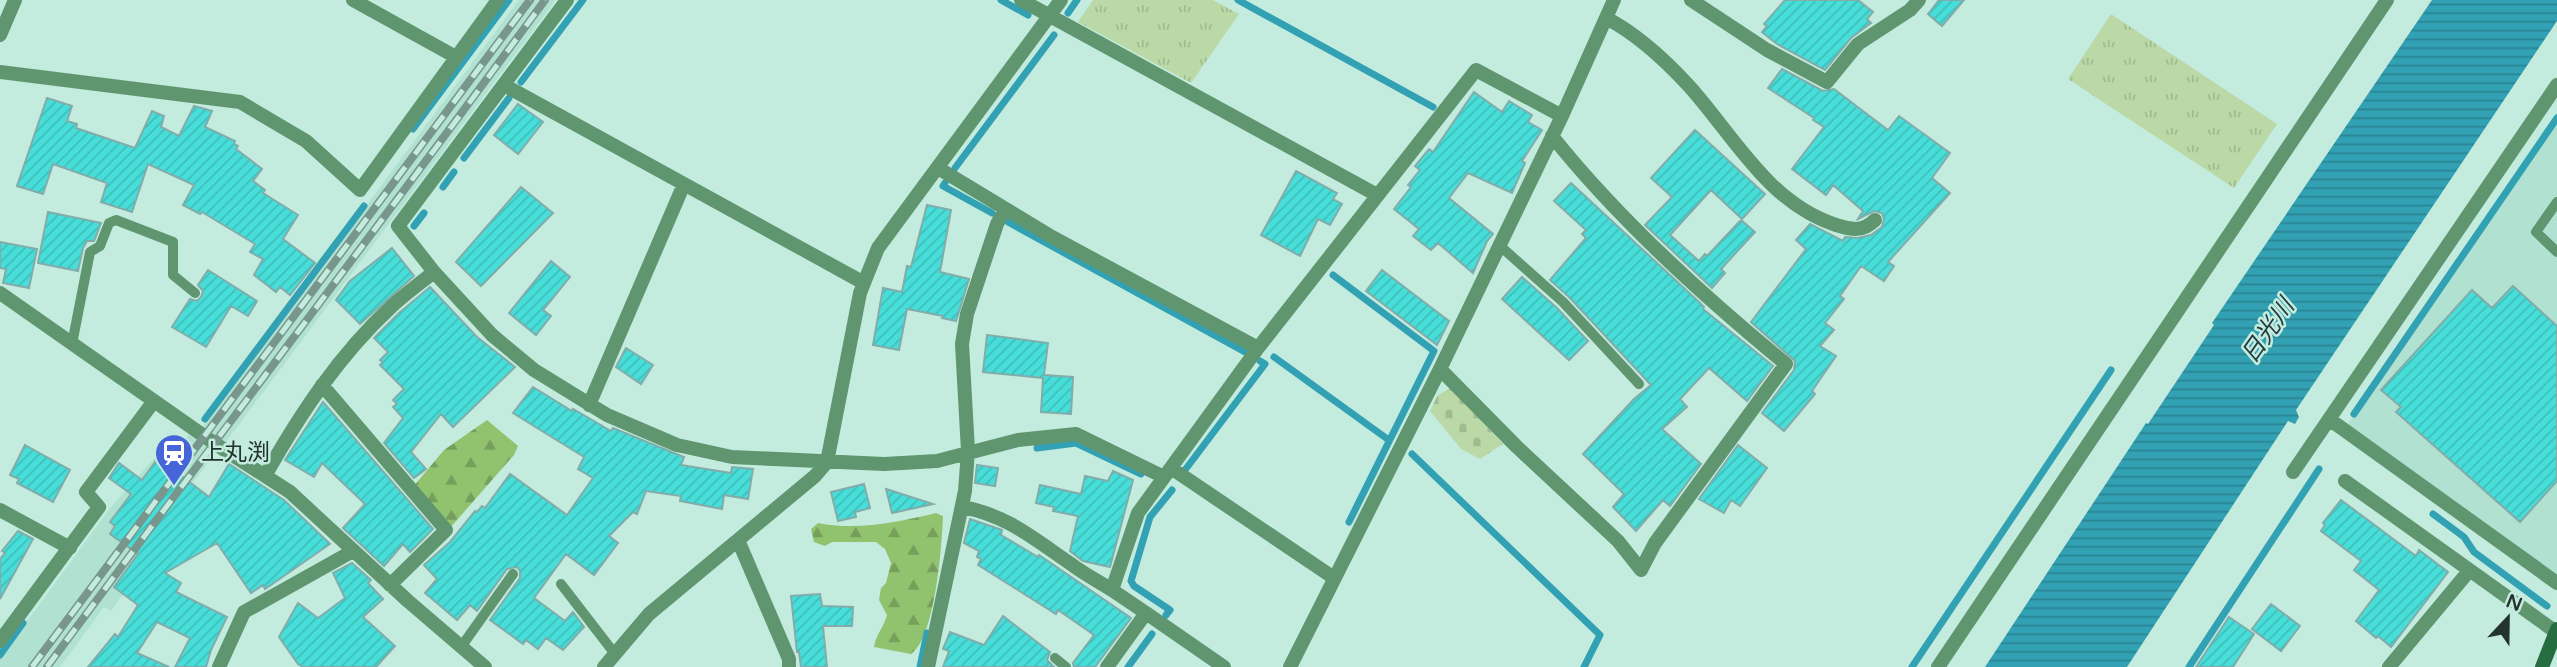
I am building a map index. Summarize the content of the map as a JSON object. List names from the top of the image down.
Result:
{
  "water": ["日光川"],
  "places": {
    "station": ["上丸渕"]
  },
  "north": "top"
}
